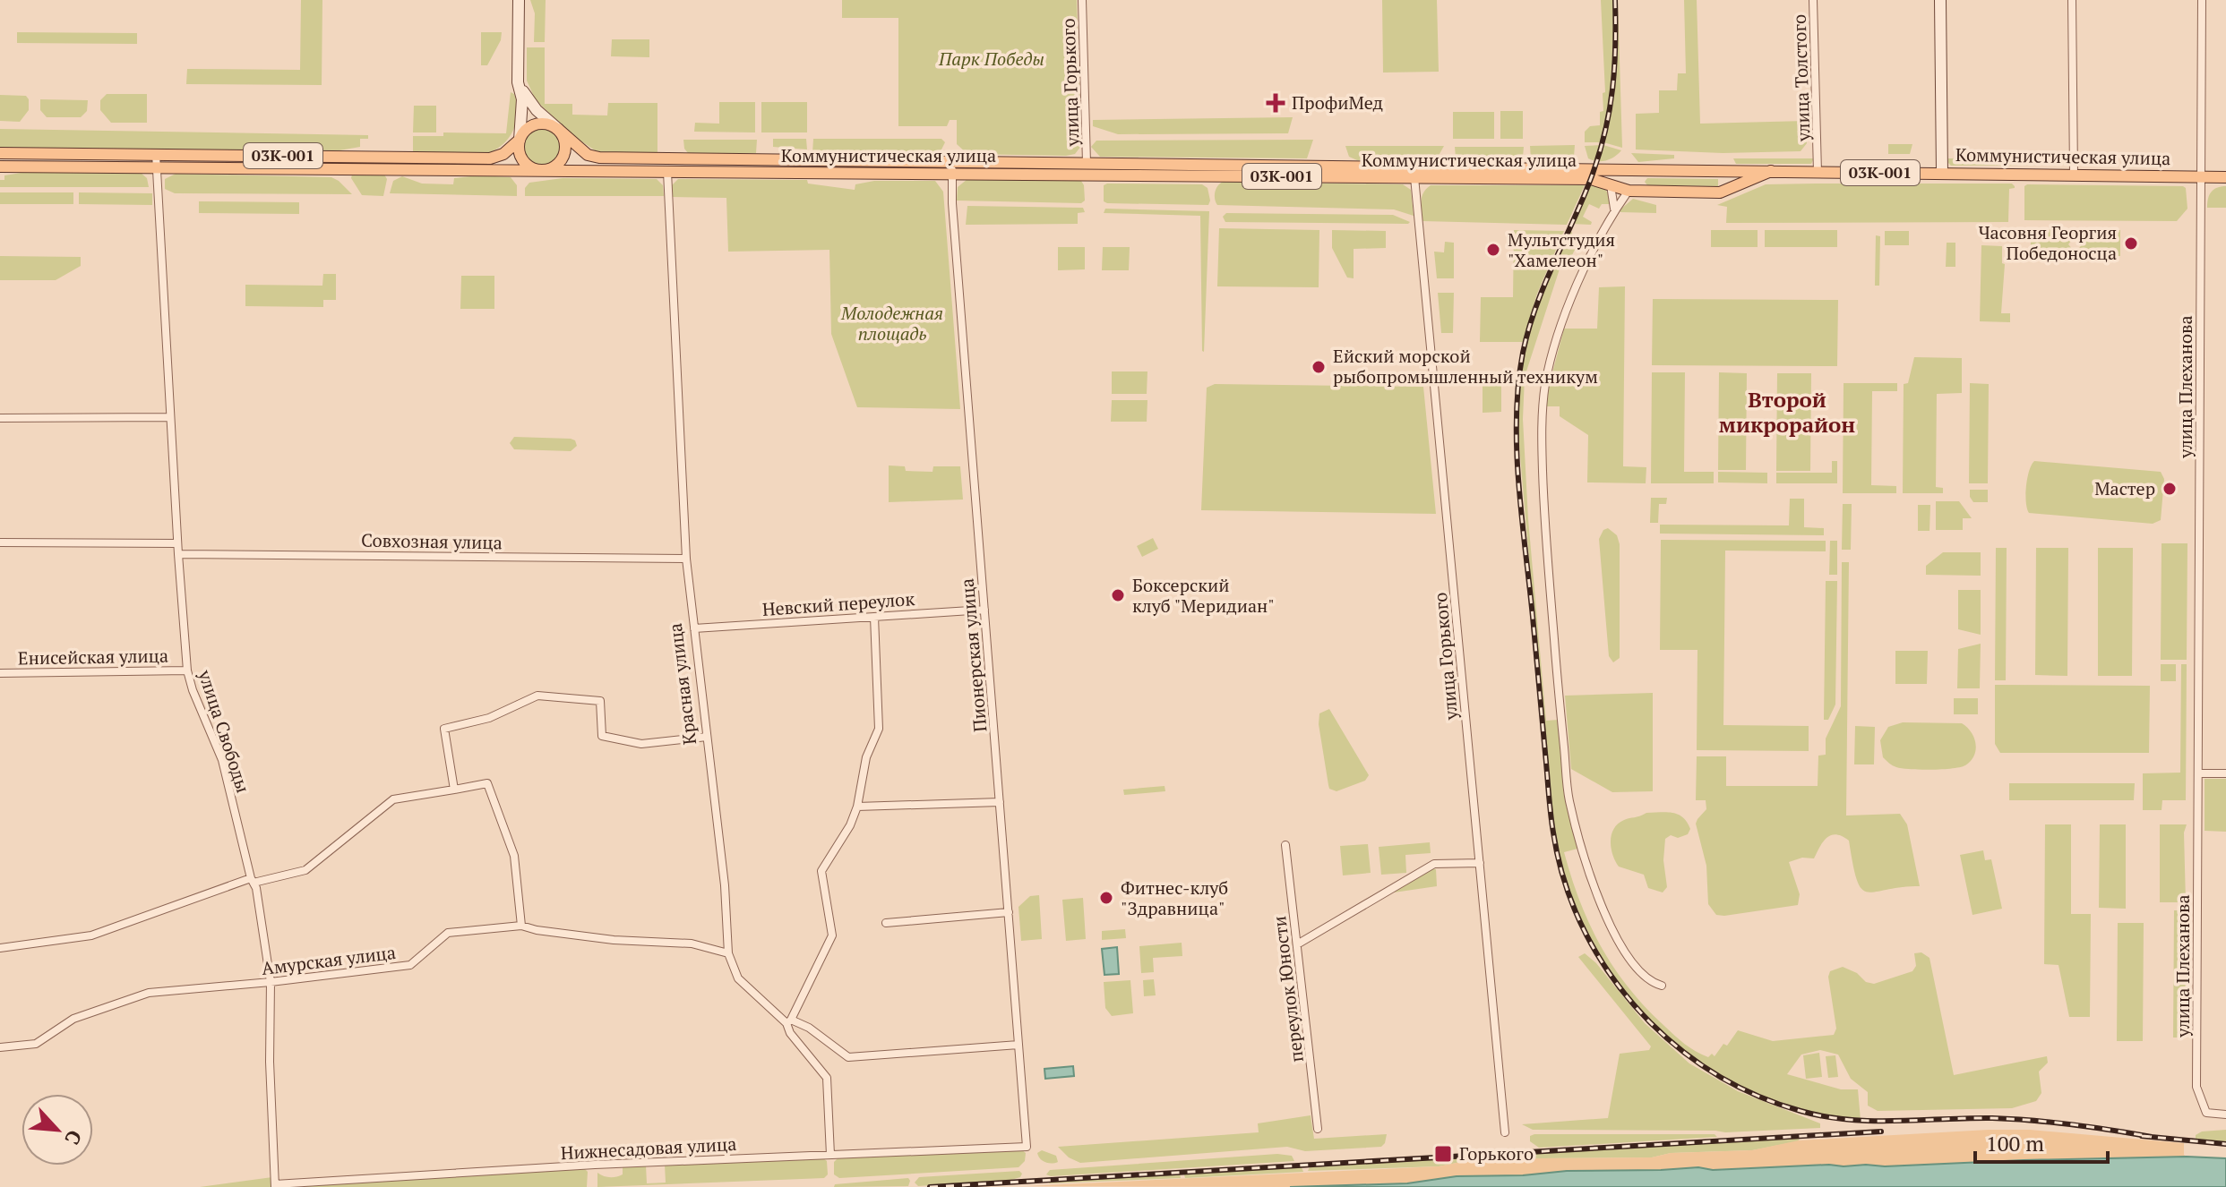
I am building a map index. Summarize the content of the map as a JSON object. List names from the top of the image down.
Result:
{
  "streets": {
    "main road": ["03К-001", "Коммунистическая улица"],
    "street": [
      "улица Толстого",
      "улица Горького",
      "улица Плеханова",
      "Совхозная улица",
      "Невский переулок",
      "Пионерская улица",
      "Енисейская улица",
      "Красная улица",
      "улица Свободы",
      "Амурская улица",
      "переулок Юности",
      "Нижнесадовая улица"
    ]
  },
  "crossings": [
    ["улица Толстого", "Коммунистическая улица"],
    ["улица Горького", "Коммунистическая улица"],
    ["03К-001", "Коммунистическая улица"],
    ["03К-001", "улица Свободы"],
    ["Коммунистическая улица", "улица Плеханова"],
    ["Коммунистическая улица", "Пионерская улица"],
    ["Коммунистическая улица", "Красная улица"],
    ["Коммунистическая улица", "улица Свободы"],
    ["Совхозная улица", "Красная улица"],
    ["Совхозная улица", "улица Свободы"],
    ["Невский переулок", "Пионерская улица"],
    ["Невский переулок", "Красная улица"],
    ["Пионерская улица", "Нижнесадовая улица"],
    ["Енисейская улица", "улица Свободы"],
    ["Красная улица", "Амурская улица"],
    ["Красная улица", "Нижнесадовая улица"],
    ["улица Свободы", "Амурская улица"],
    ["улица Свободы", "Нижнесадовая улица"]
  ],
  "districts": ["Второй микрорайон"],
  "parks": ["Парк Победы", "Молодежная площадь"],
  "places": {
    "health": ["ПрофиМед"],
    "other": [
      "Часовня Георгия Победоносца",
      "Мультстудия \"Хамелеон\"",
      "Ейский морской рыбопромышленный техникум",
      "Мастер",
      "Боксерский клуб \"Меридиан\"",
      "Фитнес-клуб \"Здравница\""
    ],
    "transit": ["Горького"]
  },
  "scale_bar": "100 m",
  "north": "bottom right"
}
